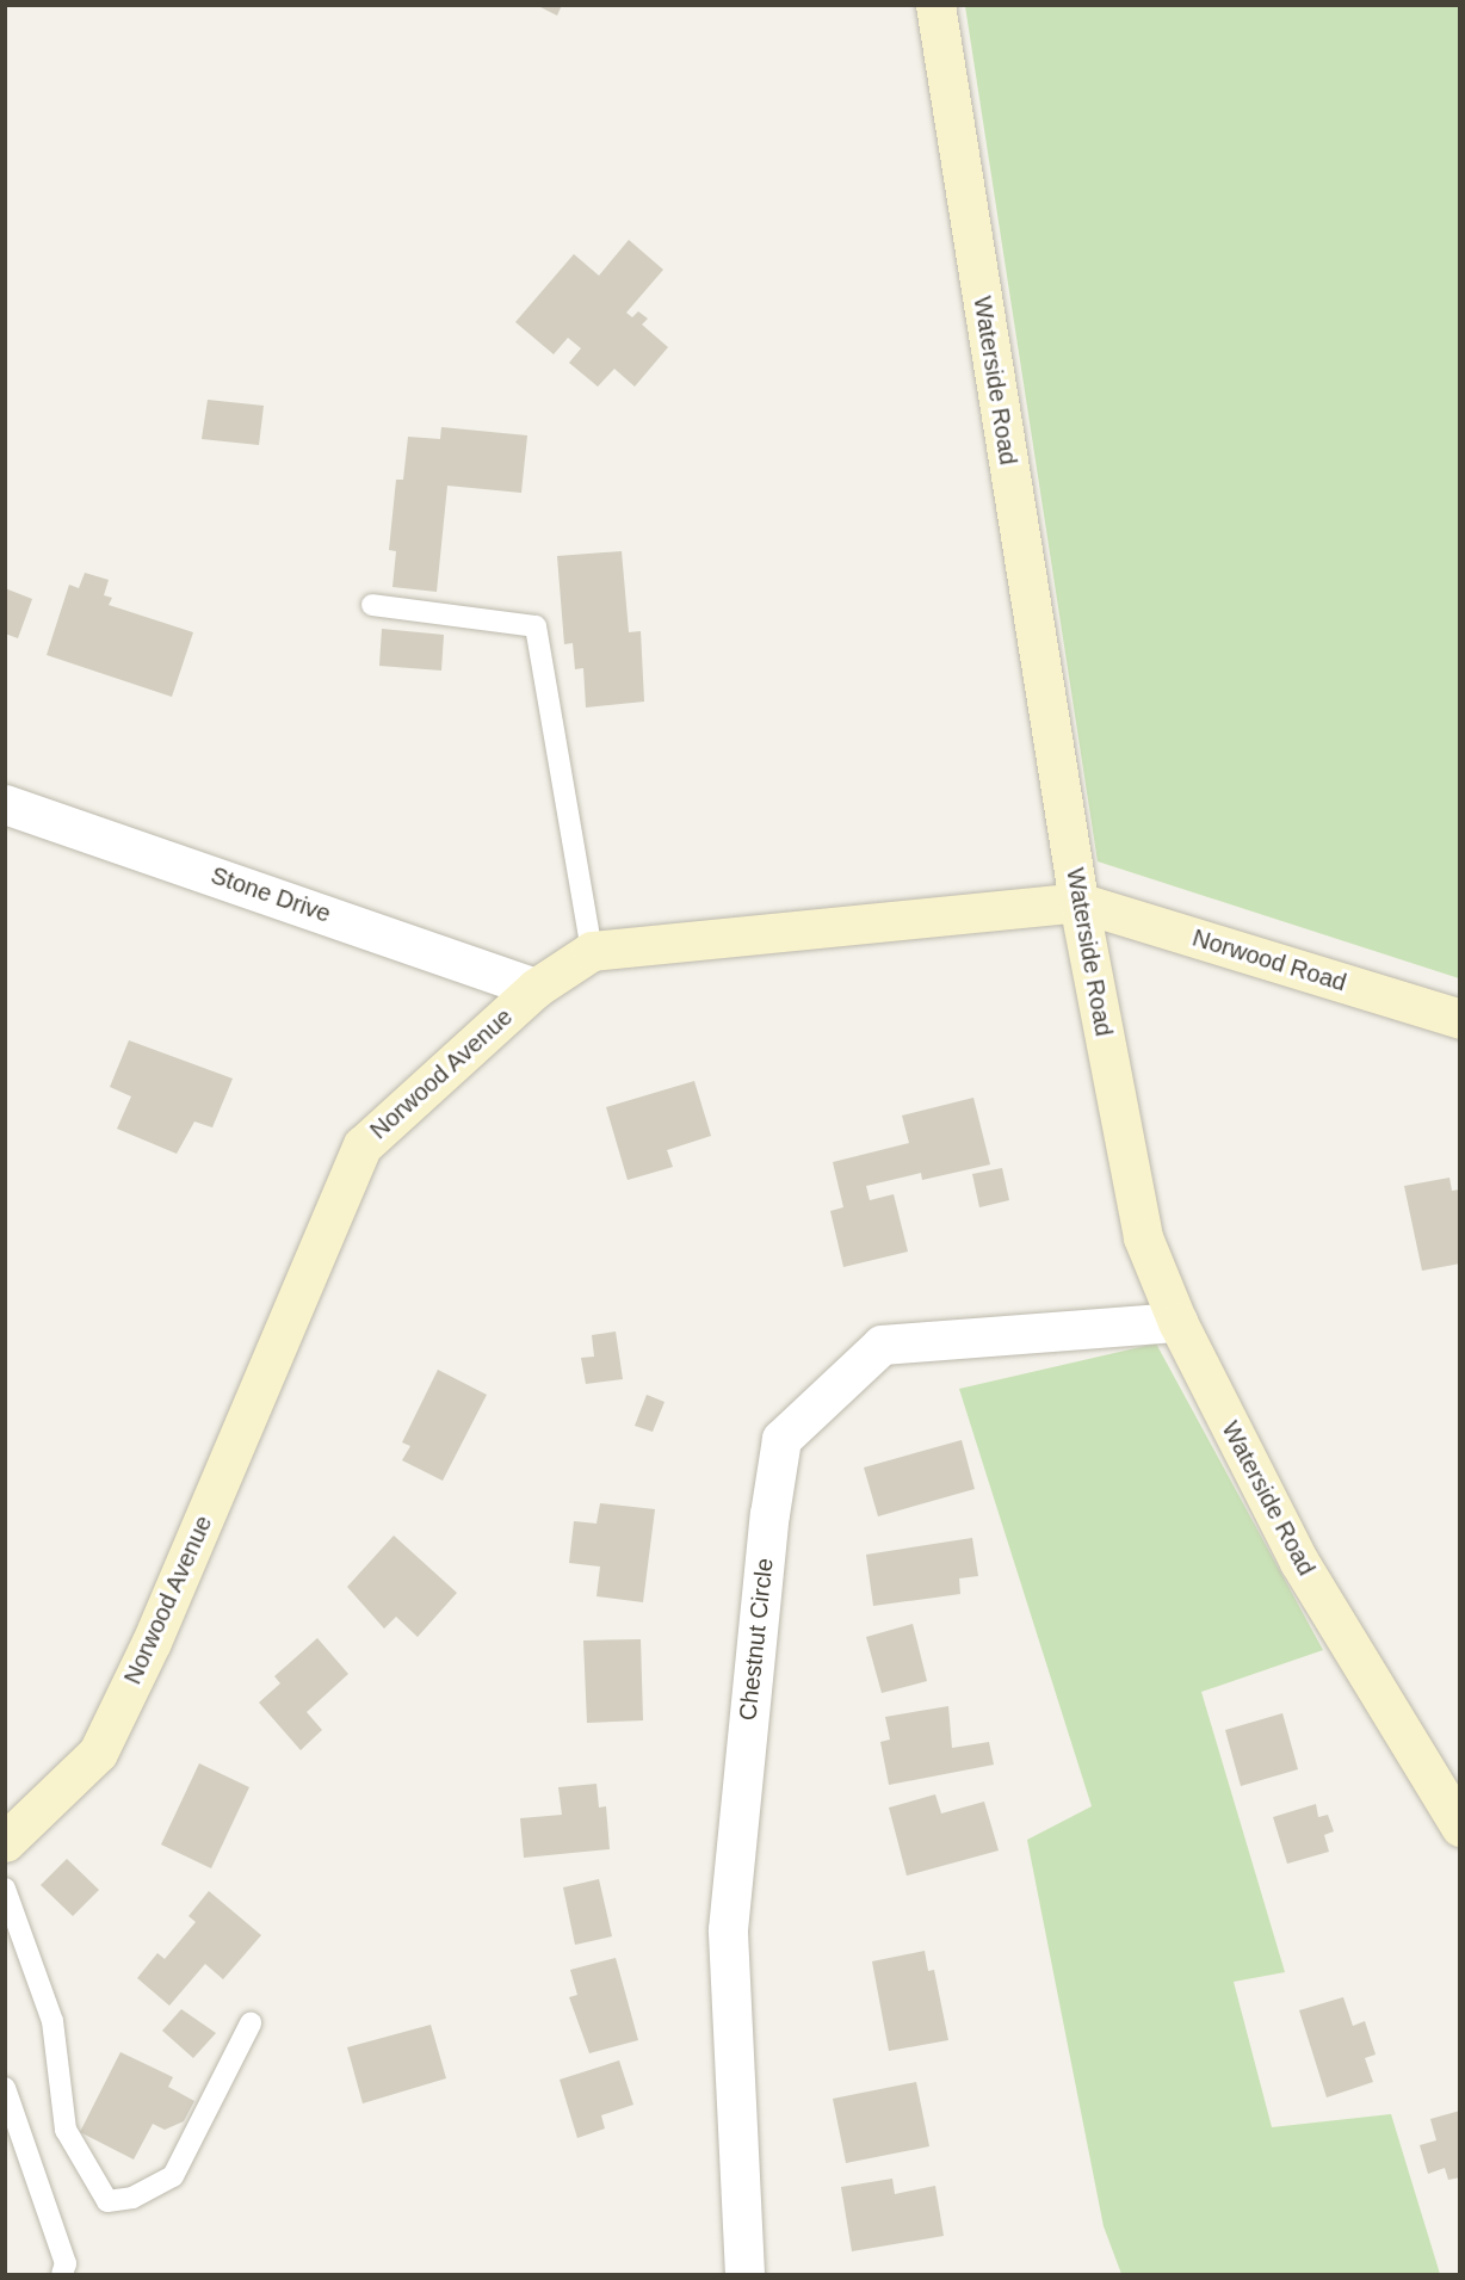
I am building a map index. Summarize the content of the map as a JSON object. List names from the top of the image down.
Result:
{
  "streets": {
    "street": [
      "Waterside Road",
      "Stone Drive",
      "Norwood Road",
      "Norwood Avenue",
      "Chestnut Circle"
    ]
  },
  "crossings": [
    ["Waterside Road", "Norwood Road"],
    ["Waterside Road", "Norwood Avenue"],
    ["Waterside Road", "Chestnut Circle"],
    ["Stone Drive", "Norwood Avenue"],
    ["Norwood Road", "Norwood Avenue"]
  ]
}
